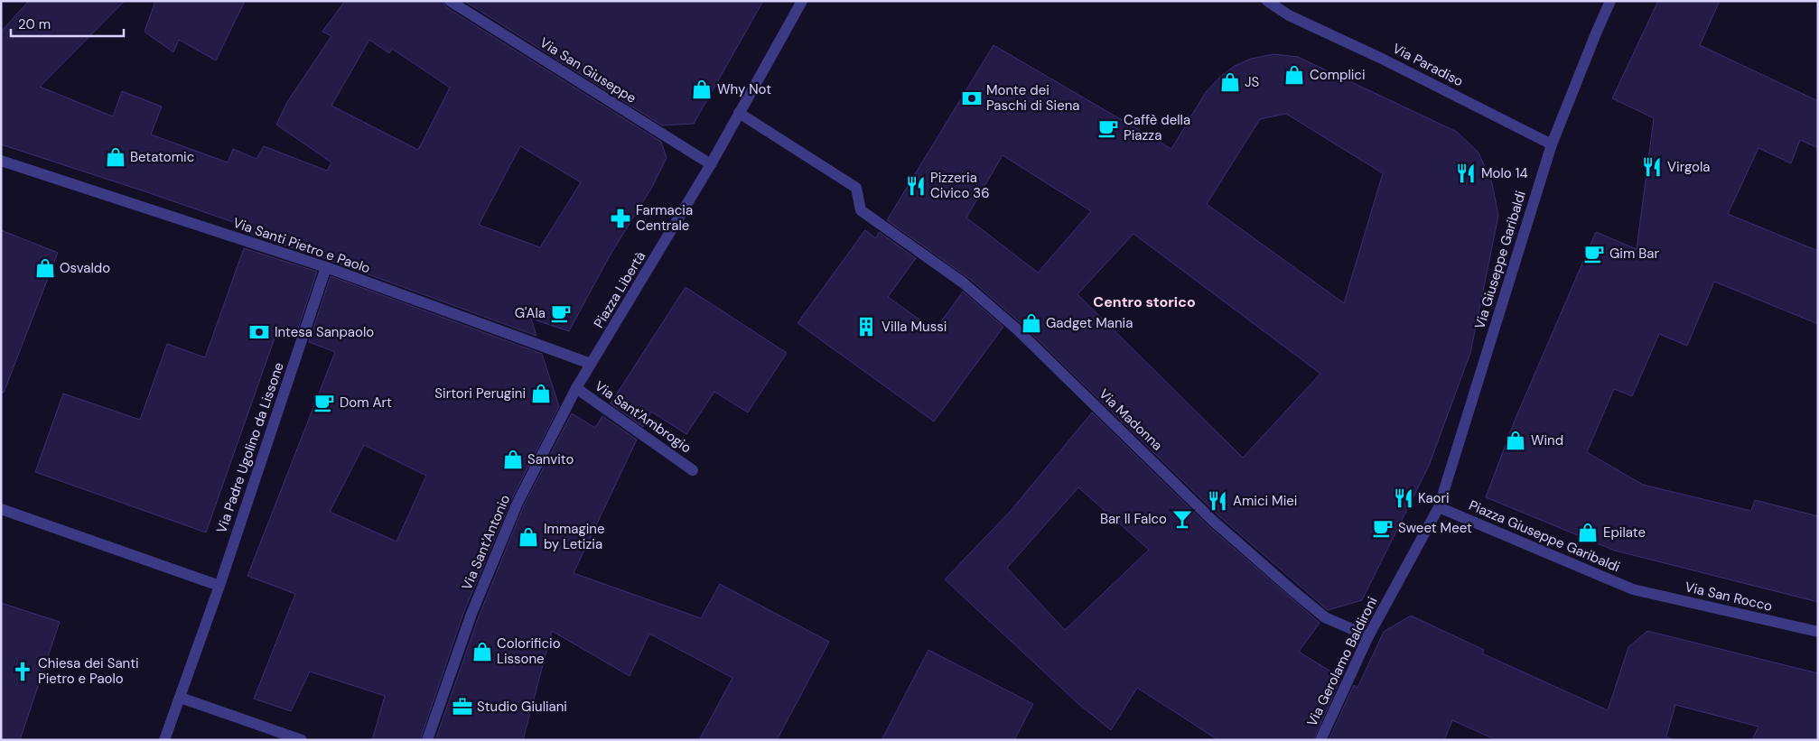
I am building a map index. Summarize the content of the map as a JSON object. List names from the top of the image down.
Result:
{
  "streets": {
    "street": [
      "Via Paradiso",
      "Via San Giuseppe",
      "Via Santi Pietro e Paolo",
      "Via Giuseppe Garibaldi",
      "Piazza Libertà",
      "Via Sant'Ambrogio",
      "Via Madonna",
      "Via Padre Ugolino da Lissone",
      "Piazza Giuseppe Garibaldi",
      "Via Sant'Antonio",
      "Via San Rocco",
      "Via Gerolamo Baldironi"
    ]
  },
  "crossings": [
    ["Via Paradiso", "Via Giuseppe Garibaldi"],
    ["Via San Giuseppe", "Piazza Libertà"],
    ["Via Santi Pietro e Paolo", "Piazza Libertà"],
    ["Via Santi Pietro e Paolo", "Via Padre Ugolino da Lissone"],
    ["Via Santi Pietro e Paolo", "Via Sant'Antonio"],
    ["Via Giuseppe Garibaldi", "Piazza Giuseppe Garibaldi"],
    ["Via Giuseppe Garibaldi", "Via Gerolamo Baldironi"],
    ["Piazza Libertà", "Via Madonna"],
    ["Piazza Libertà", "Via Sant'Antonio"],
    ["Via Sant'Ambrogio", "Via Sant'Antonio"],
    ["Via Madonna", "Via Gerolamo Baldironi"],
    ["Piazza Giuseppe Garibaldi", "Via San Rocco"],
    ["Piazza Giuseppe Garibaldi", "Via Gerolamo Baldironi"]
  ],
  "districts": ["Centro storico"],
  "places": {
    "shop": [
      "Complici",
      "JS",
      "Why Not",
      "Betatomic",
      "Osvaldo",
      "Gadget Mania",
      "Sirtori Perugini",
      "Wind",
      "Sanvito",
      "Epilate",
      "Immagine by Letizia",
      "Colorificio Lissone"
    ],
    "bank": ["Monte dei Paschi di Siena", "Intesa Sanpaolo"],
    "cafe": [
      "Caffè della Piazza",
      "Gim Bar",
      "G'Ala",
      "Dom Art",
      "Sweet Meet"
    ],
    "restaurant": [
      "Virgola",
      "Molo 14",
      "Pizzeria Civico 36",
      "Kaori",
      "Amici Miei"
    ],
    "pharmacy": ["Farmacia Centrale"],
    "building": ["Villa Mussi"],
    "bar": ["Bar Il Falco"],
    "church": ["Chiesa dei Santi Pietro e Paolo"],
    "office": ["Studio Giuliani"]
  },
  "scale_bar": "20 m"
}
